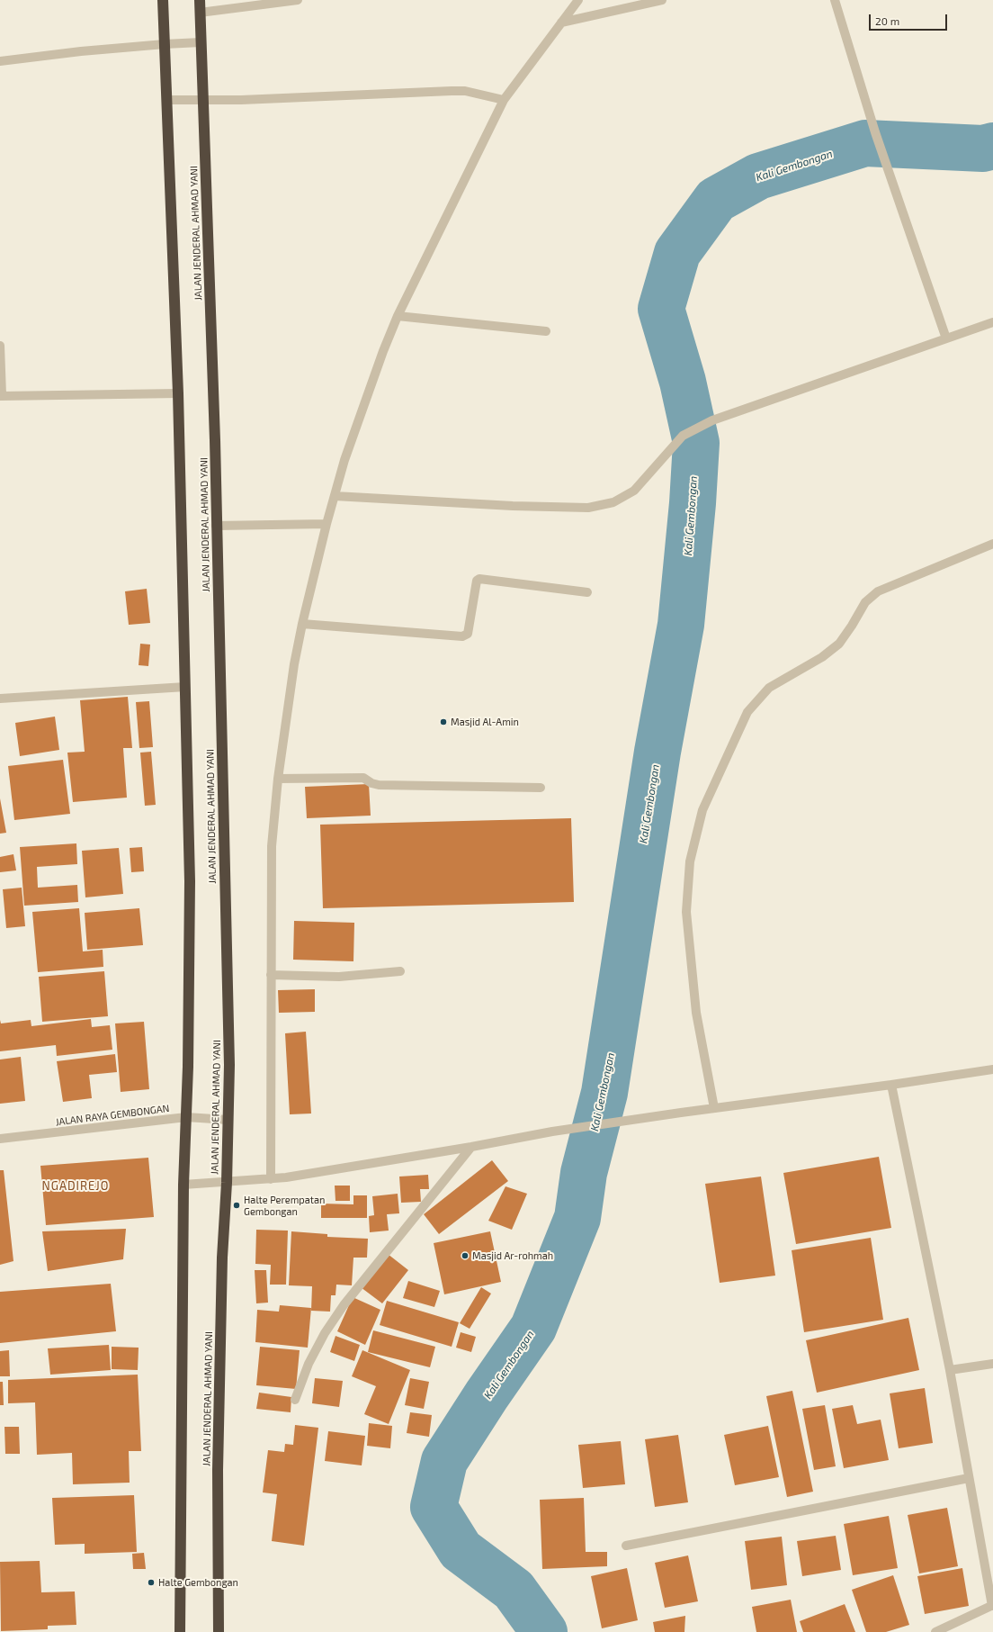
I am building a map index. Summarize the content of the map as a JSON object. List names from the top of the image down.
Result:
{
  "streets": {
    "highway": ["JALAN JENDERAL AHMAD YANI"],
    "street": ["JALAN RAYA GEMBONGAN"]
  },
  "crossings": [
    ["JALAN JENDERAL AHMAD YANI", "JALAN RAYA GEMBONGAN"]
  ],
  "districts": ["NGADIREJO"],
  "water": ["Kali Gembongan"],
  "places": [
    "Masjid Al-Amin",
    "Halte Perempatan Gembongan",
    "Masjid Ar-rohmah",
    "Halte Gembongan"
  ],
  "scale_bar": "20 m"
}
